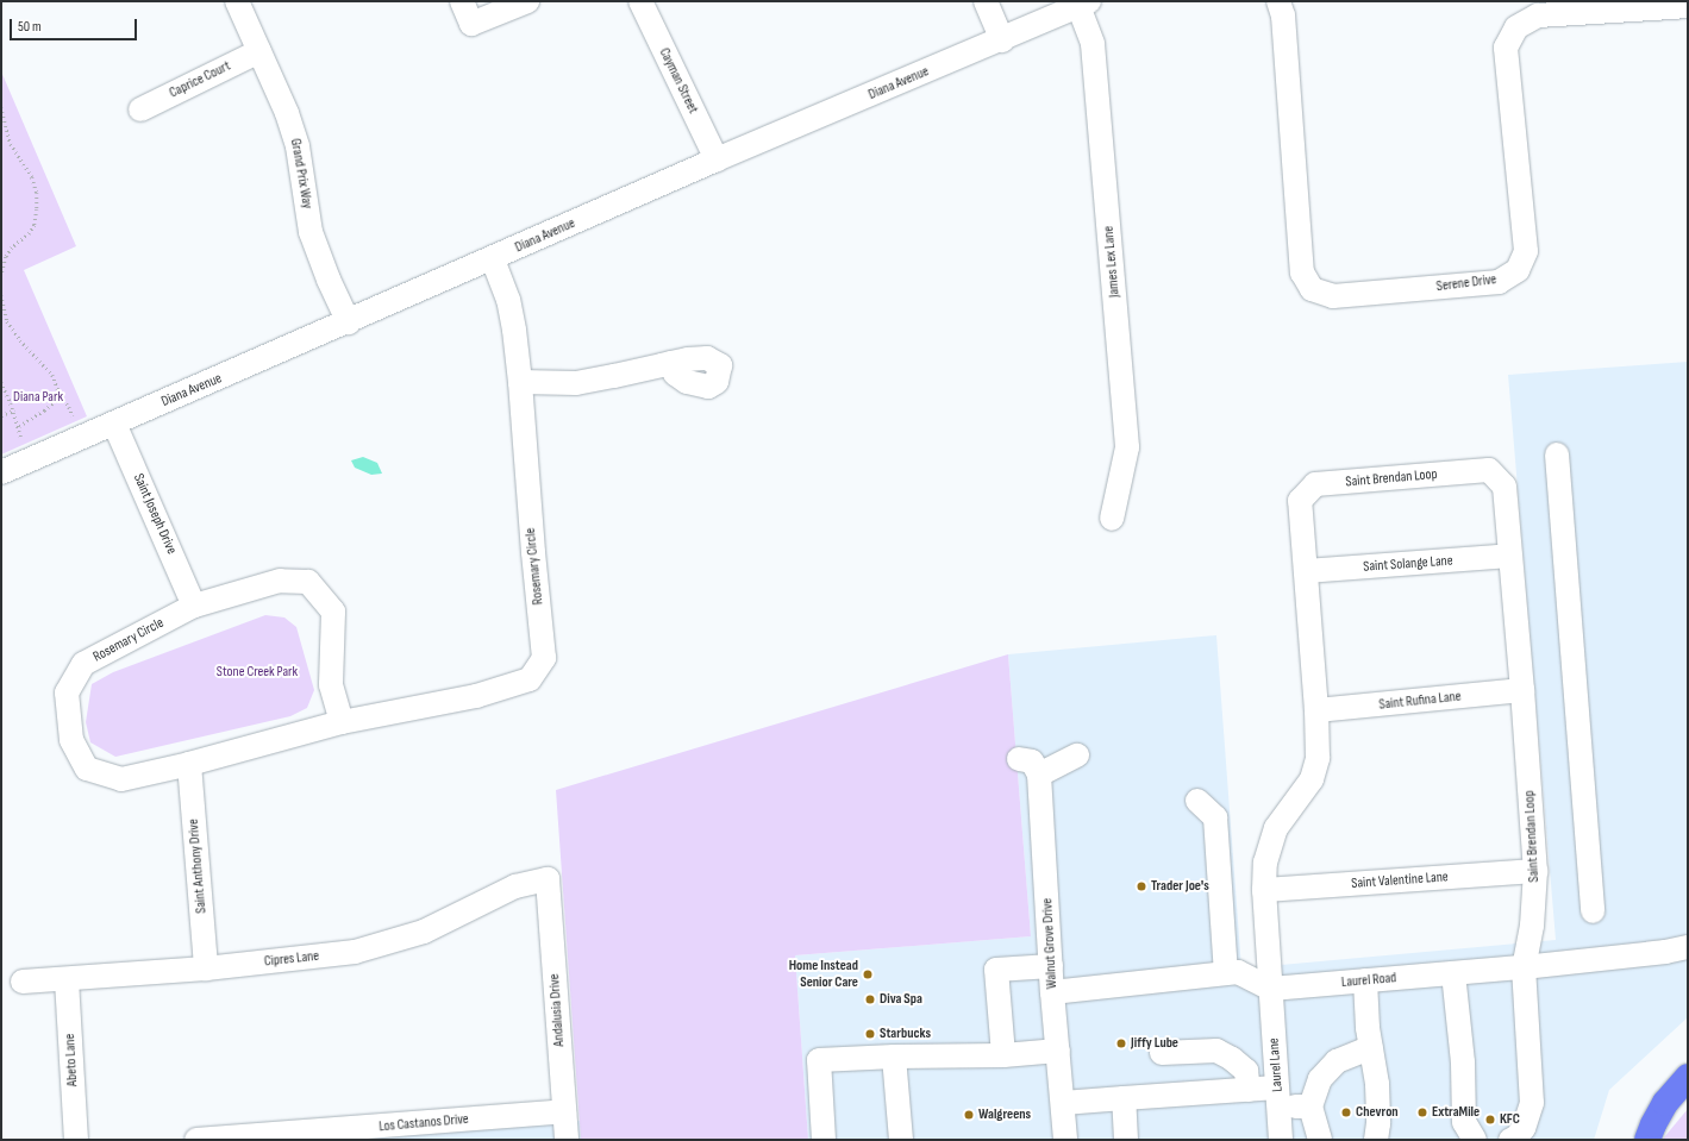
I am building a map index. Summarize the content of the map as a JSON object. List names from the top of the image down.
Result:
{
  "streets": {
    "street": [
      "Caprice Court",
      "Cayman Street",
      "Diana Avenue",
      "Grand Prix Way",
      "James Lex Lane",
      "Serene Drive",
      "Saint Brendan Loop",
      "Saint Joseph Drive",
      "Saint Solange Lane",
      "Rosemary Circle",
      "Saint Rufina Lane",
      "Saint Anthony Drive",
      "Saint Valentine Lane",
      "Walnut Grove Drive",
      "Cipres Lane",
      "Laurel Road",
      "Andalusia Drive",
      "Abeto Lane",
      "Laurel Lane",
      "Los Castanos Drive"
    ]
  },
  "crossings": [
    ["Caprice Court", "Grand Prix Way"],
    ["Cayman Street", "Diana Avenue"],
    ["Diana Avenue", "Grand Prix Way"],
    ["Diana Avenue", "James Lex Lane"],
    ["Diana Avenue", "Saint Joseph Drive"],
    ["Diana Avenue", "Rosemary Circle"],
    ["Saint Brendan Loop", "Saint Solange Lane"],
    ["Saint Brendan Loop", "Saint Rufina Lane"],
    ["Saint Brendan Loop", "Saint Valentine Lane"],
    ["Saint Brendan Loop", "Laurel Road"],
    ["Saint Brendan Loop", "Laurel Lane"],
    ["Saint Joseph Drive", "Rosemary Circle"],
    ["Rosemary Circle", "Saint Anthony Drive"],
    ["Saint Anthony Drive", "Cipres Lane"],
    ["Cipres Lane", "Andalusia Drive"],
    ["Cipres Lane", "Abeto Lane"],
    ["Laurel Road", "Laurel Lane"],
    ["Andalusia Drive", "Los Castanos Drive"]
  ],
  "parks": ["Diana Park", "Stone Creek Park"],
  "places": [
    "Trader Joe's",
    "Home Instead Senior Care",
    "Diva Spa",
    "Starbucks",
    "Jiffy Lube",
    "Chevron",
    "ExtraMile",
    "Walgreens",
    "KFC"
  ],
  "scale_bar": "50 m"
}
